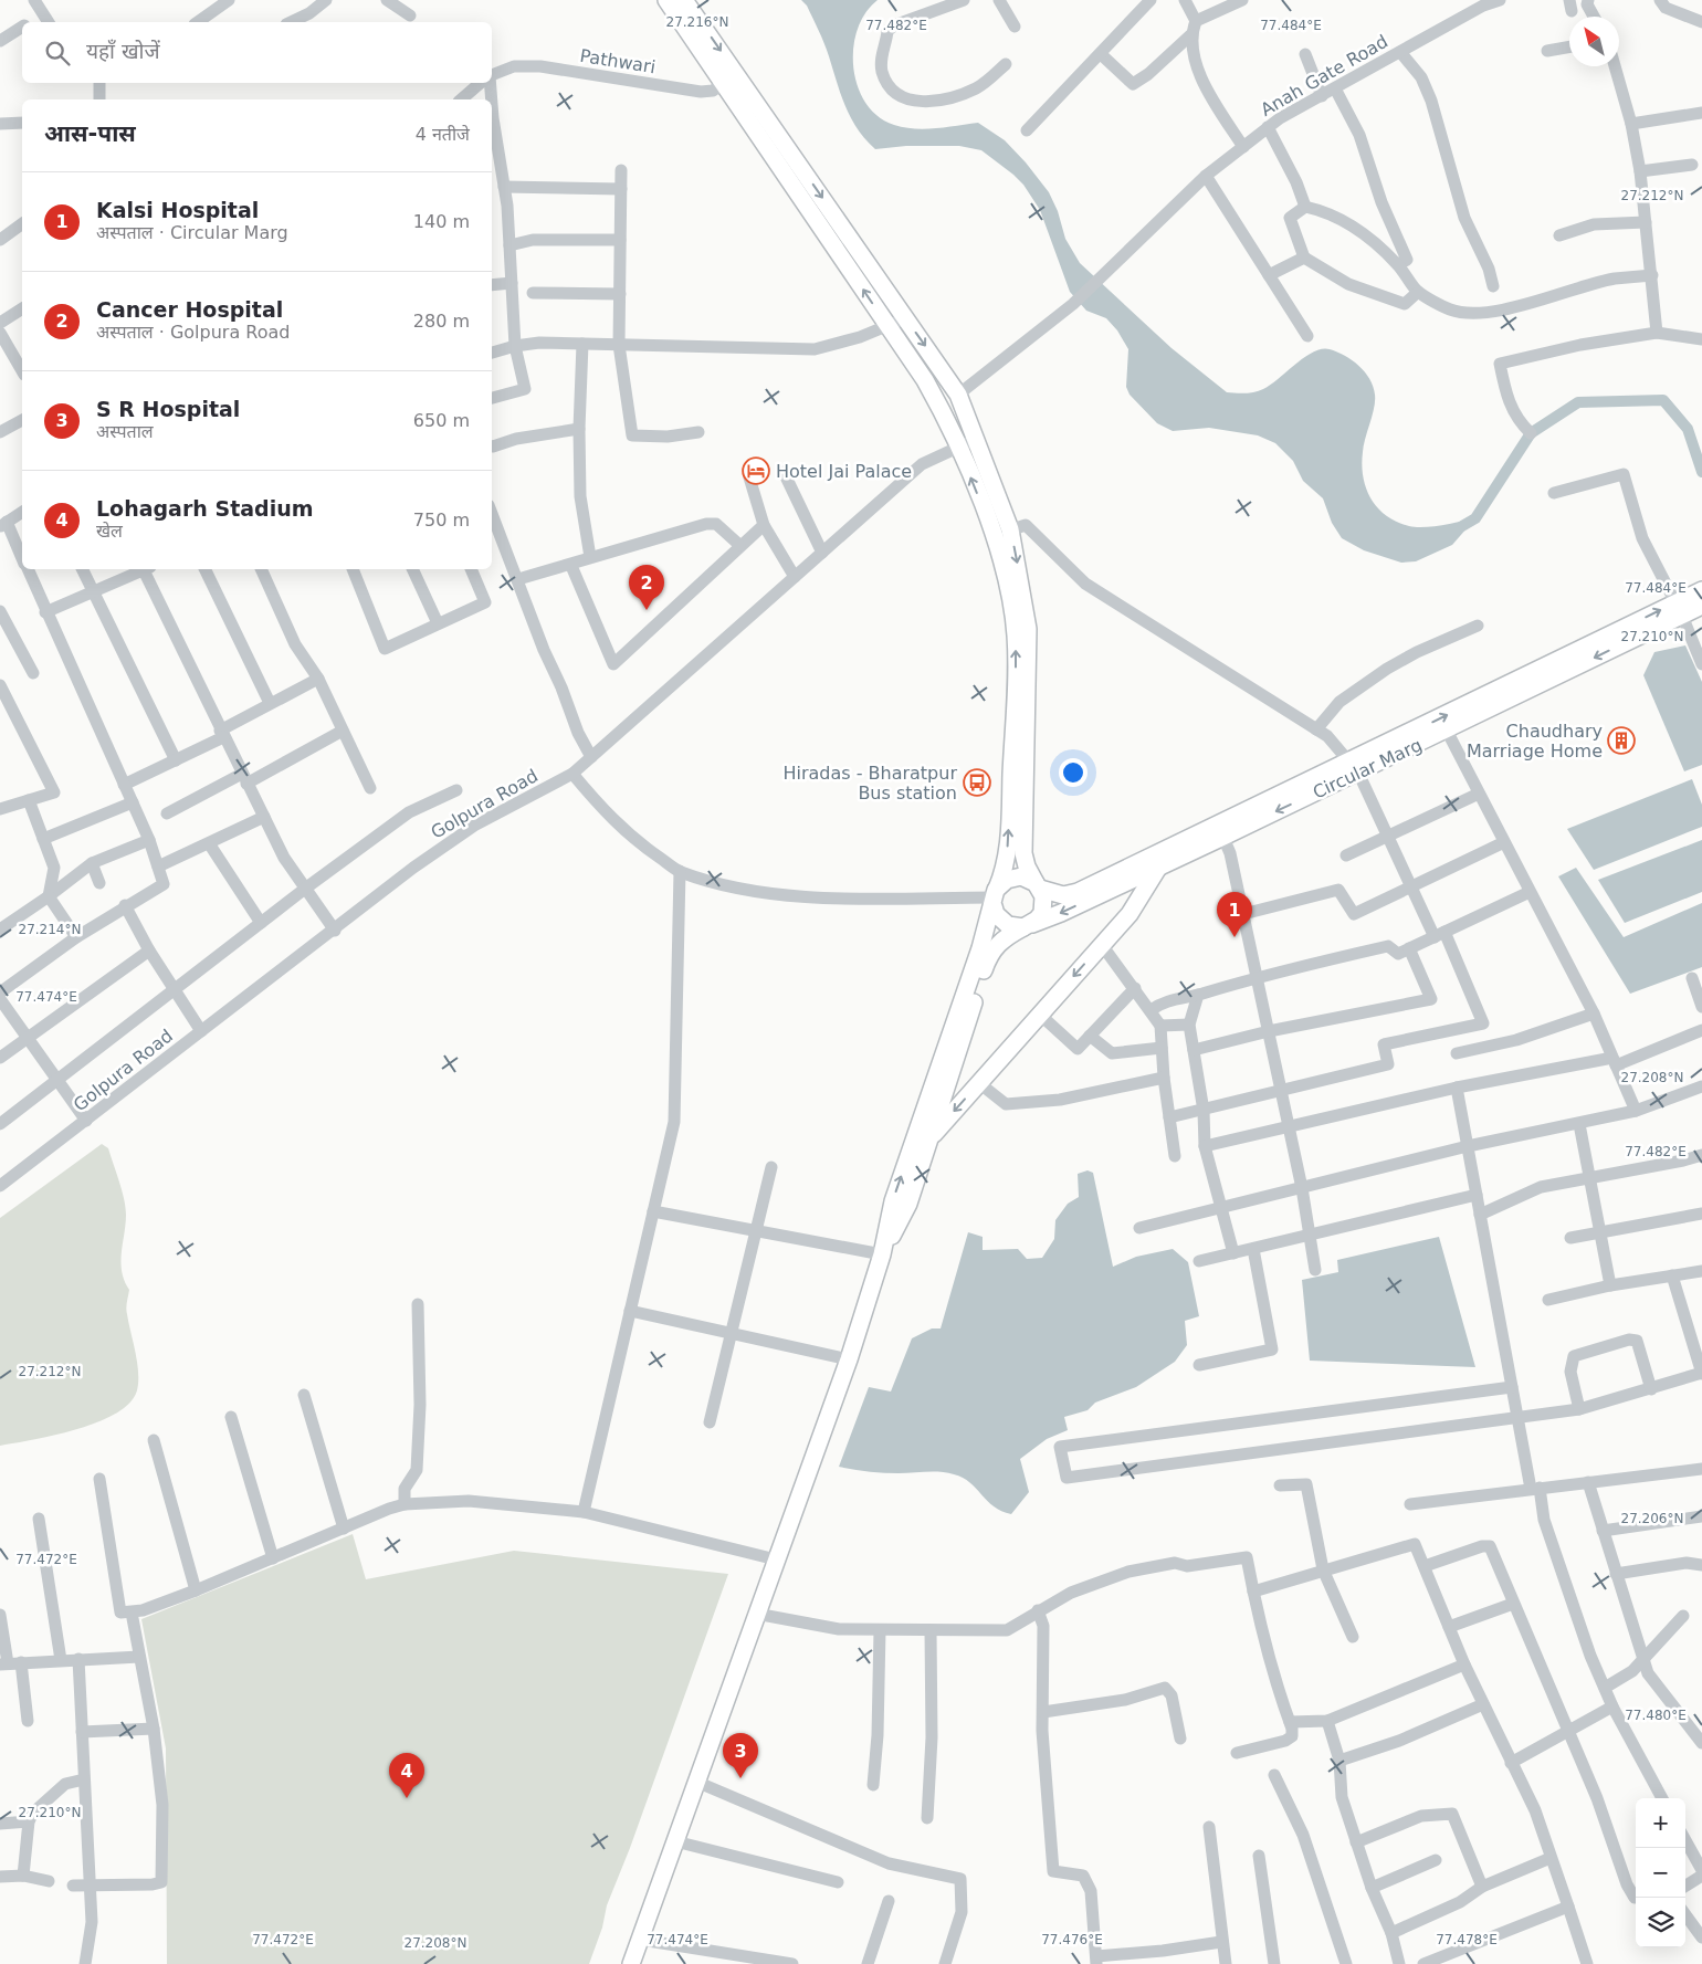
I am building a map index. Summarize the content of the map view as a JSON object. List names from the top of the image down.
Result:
{
  "streets": {
    "main road": ["Circular Marg"],
    "street": ["Pathwari", "Anah Gate Road", "Golpura Road"]
  },
  "places": {
    "hotel": ["Hotel Jai Palace"],
    "building": ["Chaudhary Marriage Home"],
    "bus stop": ["Hiradas - Bharatpur Bus station"]
  },
  "north": "top left",
  "page": {
    "search": "यहाँ खोजें",
    "heading": ["आस-पास", "4 नतीजे"],
    "list": [
      {
        "mark": "1",
        "name": "Kalsi Hospital",
        "note": "अस्पताल · Circular Marg",
        "value": "140 m"
      },
      {
        "mark": "2",
        "name": "Cancer Hospital",
        "note": "अस्पताल · Golpura Road",
        "value": "280 m"
      },
      {
        "mark": "3",
        "name": "S R Hospital",
        "note": "अस्पताल",
        "value": "650 m"
      },
      {
        "mark": "4",
        "name": "Lohagarh Stadium",
        "note": "खेल",
        "value": "750 m"
      }
    ],
    "pins": [
      "2",
      "1",
      "3",
      "4"
    ],
    "map_buttons": ["+", "−"]
  },
  "coordinates": [
    "27.216°N",
    "77.482°E",
    "77.484°E",
    "27.212°N",
    "27.210°N",
    "27.214°N",
    "77.474°E",
    "27.208°N",
    "27.206°N",
    "77.472°E",
    "77.480°E",
    "77.476°E",
    "77.478°E"
  ]
}
